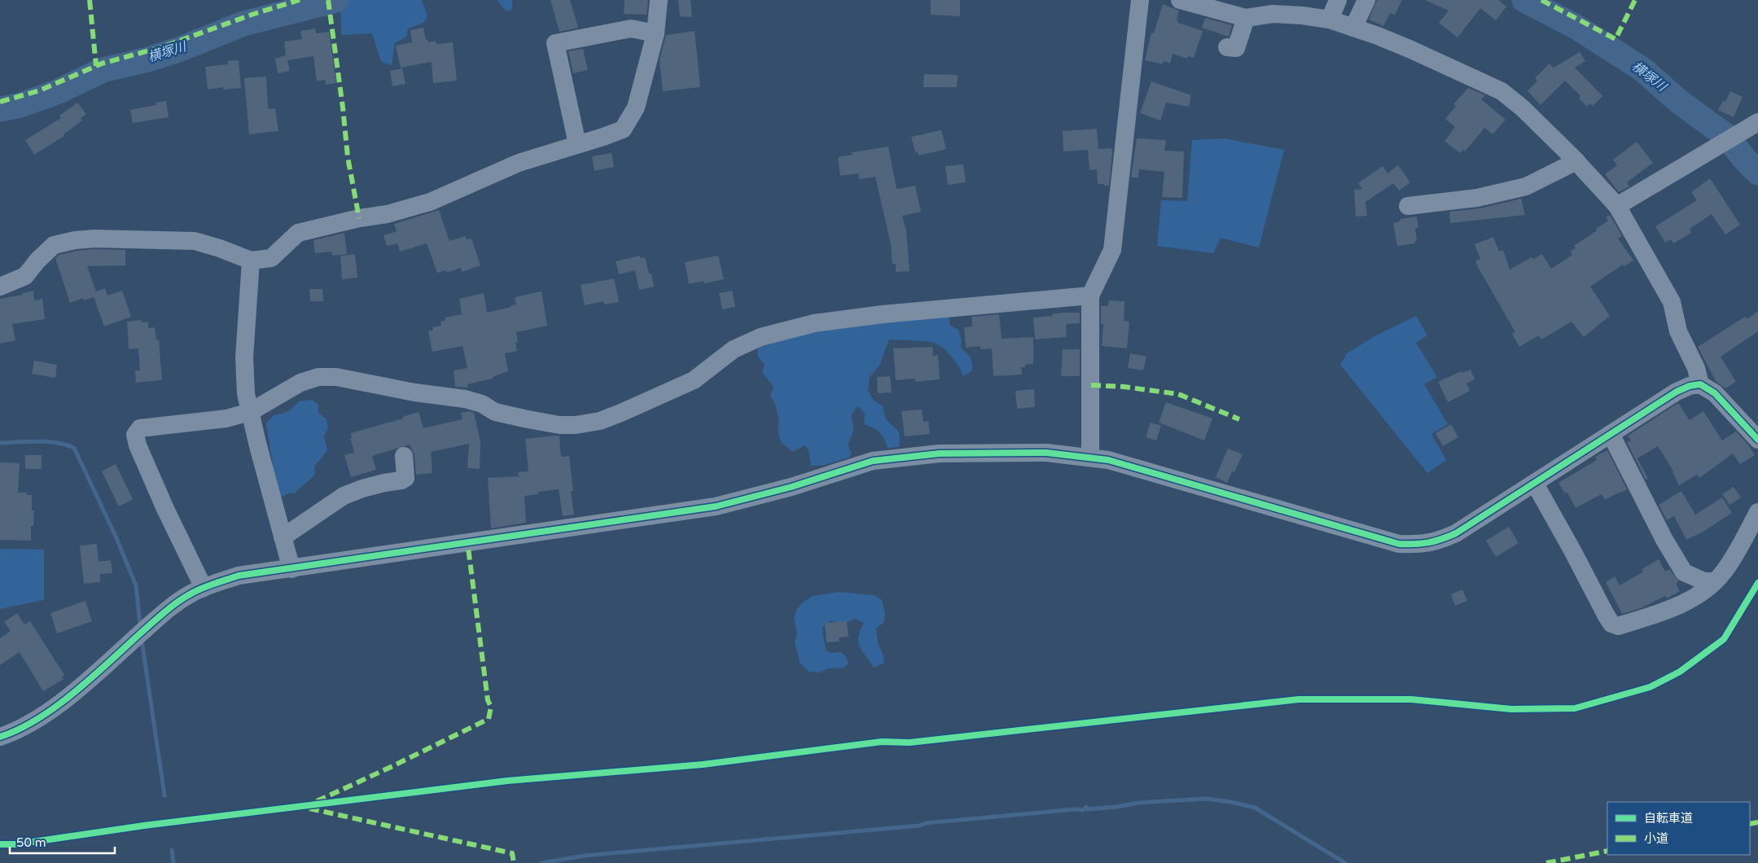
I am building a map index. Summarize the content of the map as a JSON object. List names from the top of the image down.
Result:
{
  "water": ["横塚川"],
  "legend": ["自転車道", "小道"],
  "scale_bar": "50 m"
}
